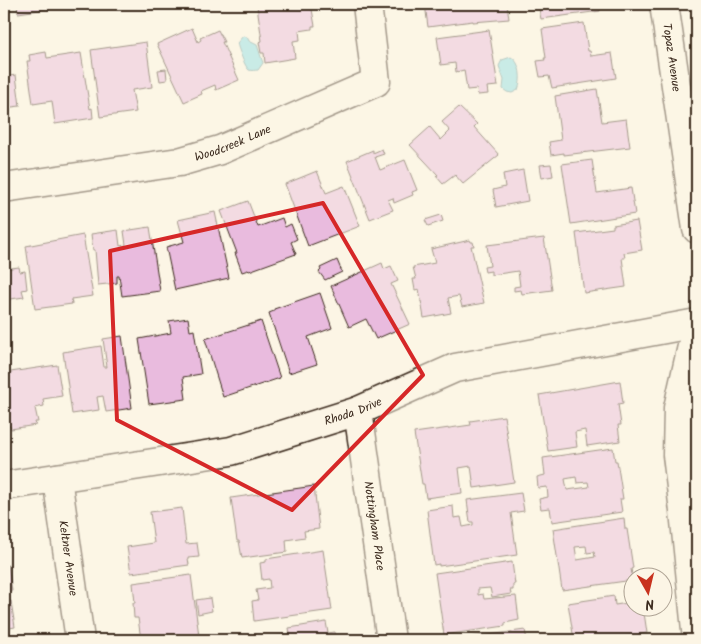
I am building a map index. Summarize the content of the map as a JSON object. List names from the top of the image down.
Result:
{
  "streets": {
    "street": [
      "Topaz Avenue",
      "Woodcreek Lane",
      "Rhoda Drive",
      "Nottingham Place",
      "Keltner Avenue"
    ]
  },
  "crossings": [
    ["Rhoda Drive", "Nottingham Place"],
    ["Rhoda Drive", "Keltner Avenue"]
  ],
  "north": "bottom"
}
